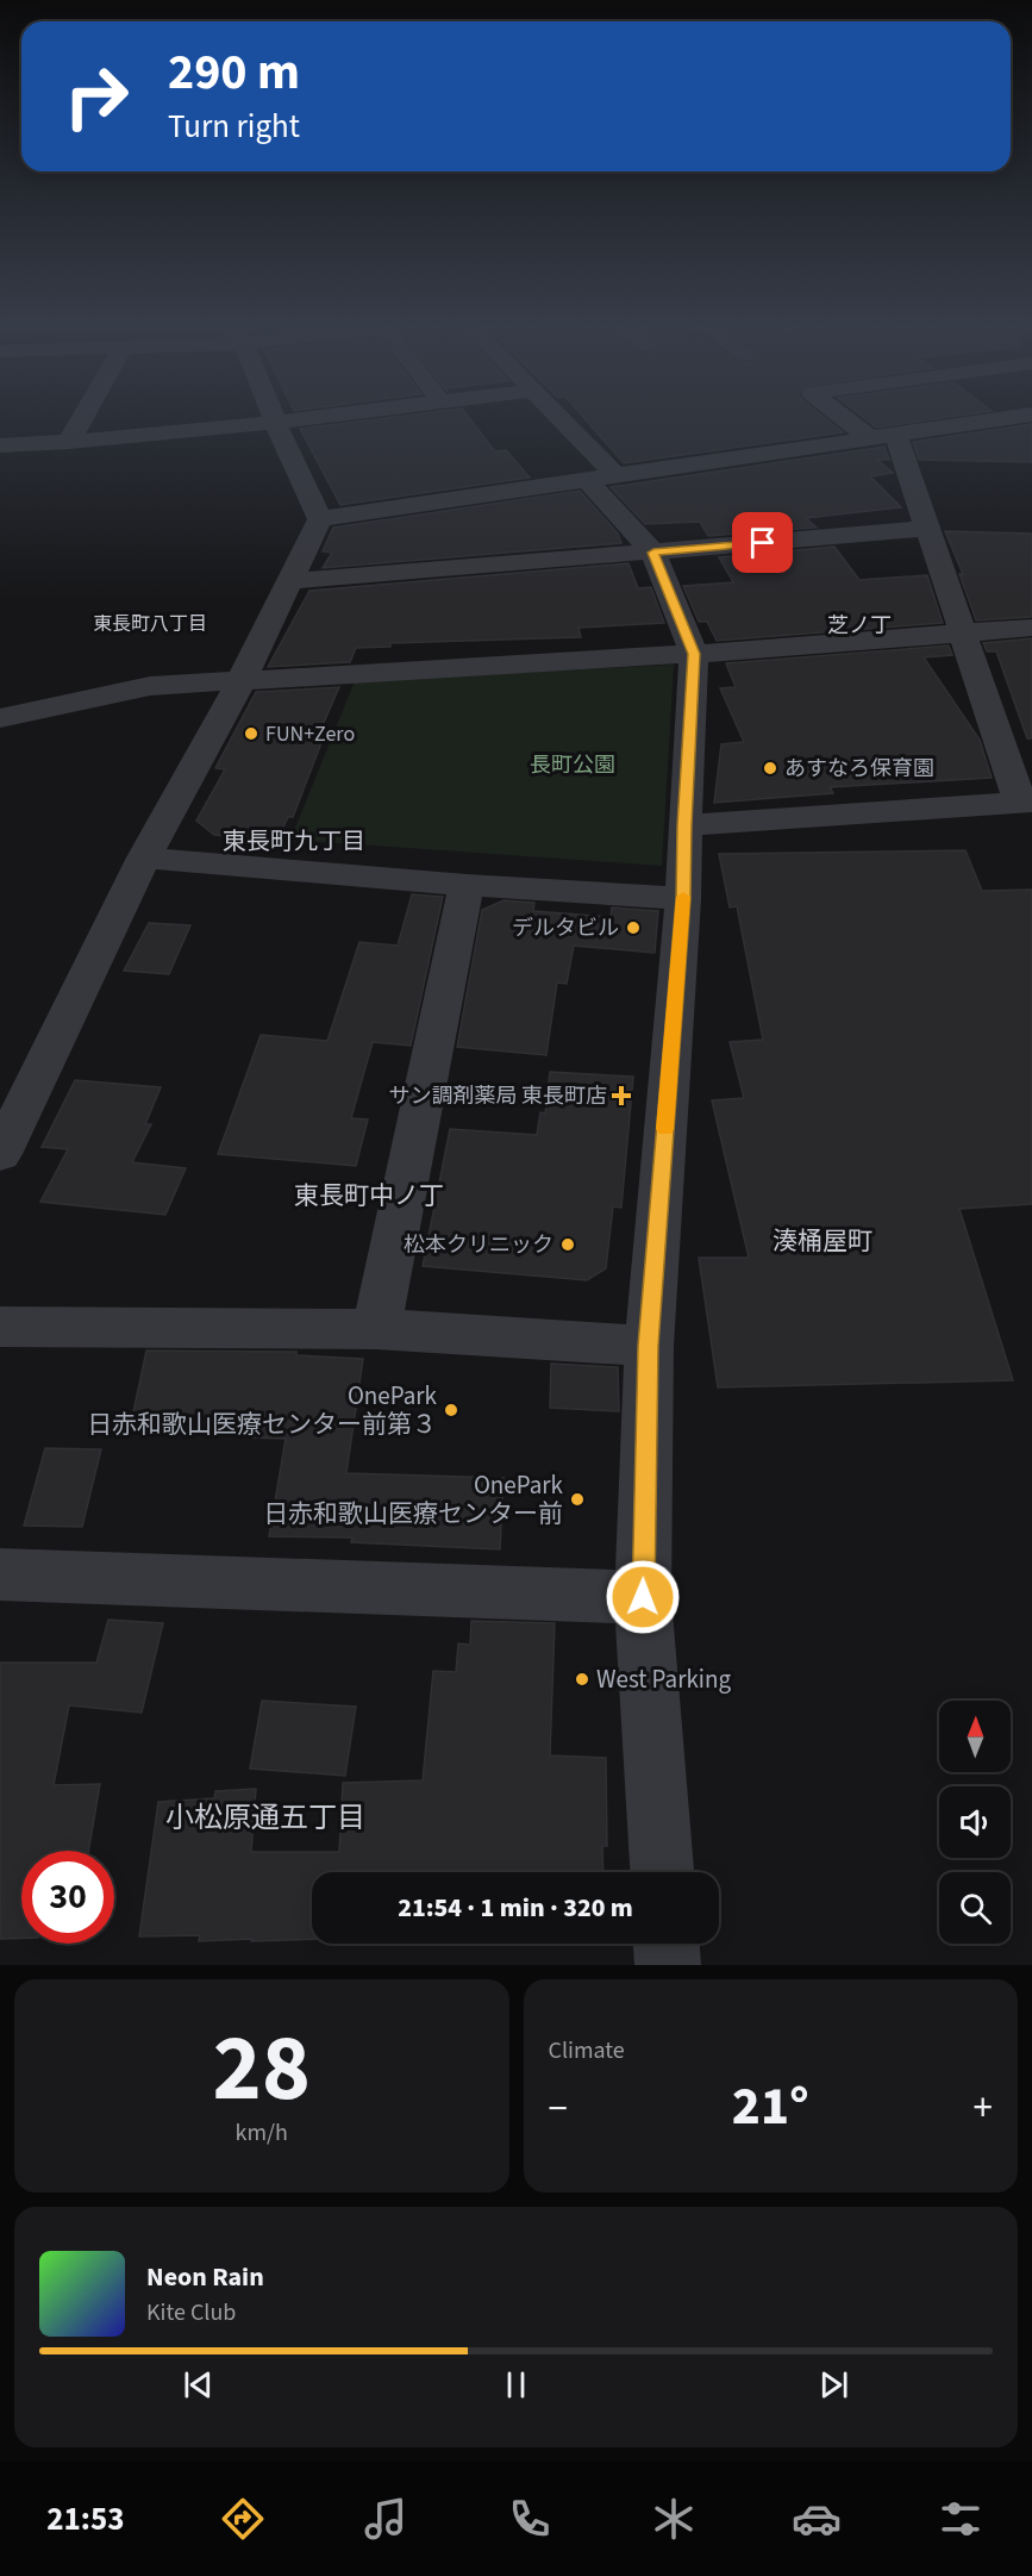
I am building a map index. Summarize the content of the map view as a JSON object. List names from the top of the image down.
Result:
{
  "districts": [
    "東長町八丁目",
    "芝ノ丁",
    "東長町九丁目",
    "東長町中ノ丁",
    "湊桶屋町",
    "小松原通五丁目"
  ],
  "parks": ["長町公園"],
  "places": {
    "other": [
      "FUN+Zero",
      "あすなろ保育園",
      "デルタビル",
      "松本クリニック",
      "OnePark 日赤和歌山医療センター前第３",
      "OnePark 日赤和歌山医療センター前",
      "West Parking"
    ],
    "health": ["サン調剤薬局 東長町店"]
  },
  "north": "top",
  "page": {
    "turn": ["290 m", "Turn right"],
    "limit": "30",
    "trip": "21:54 · 1 min · 320 m",
    "tile": [
      ["28", "km/h"],
      "Climate"
    ],
    "heat": ["−", "21°", "+"],
    "song": ["Neon Rain", "Kite Club"],
    "tabs": "21:53"
  }
}
